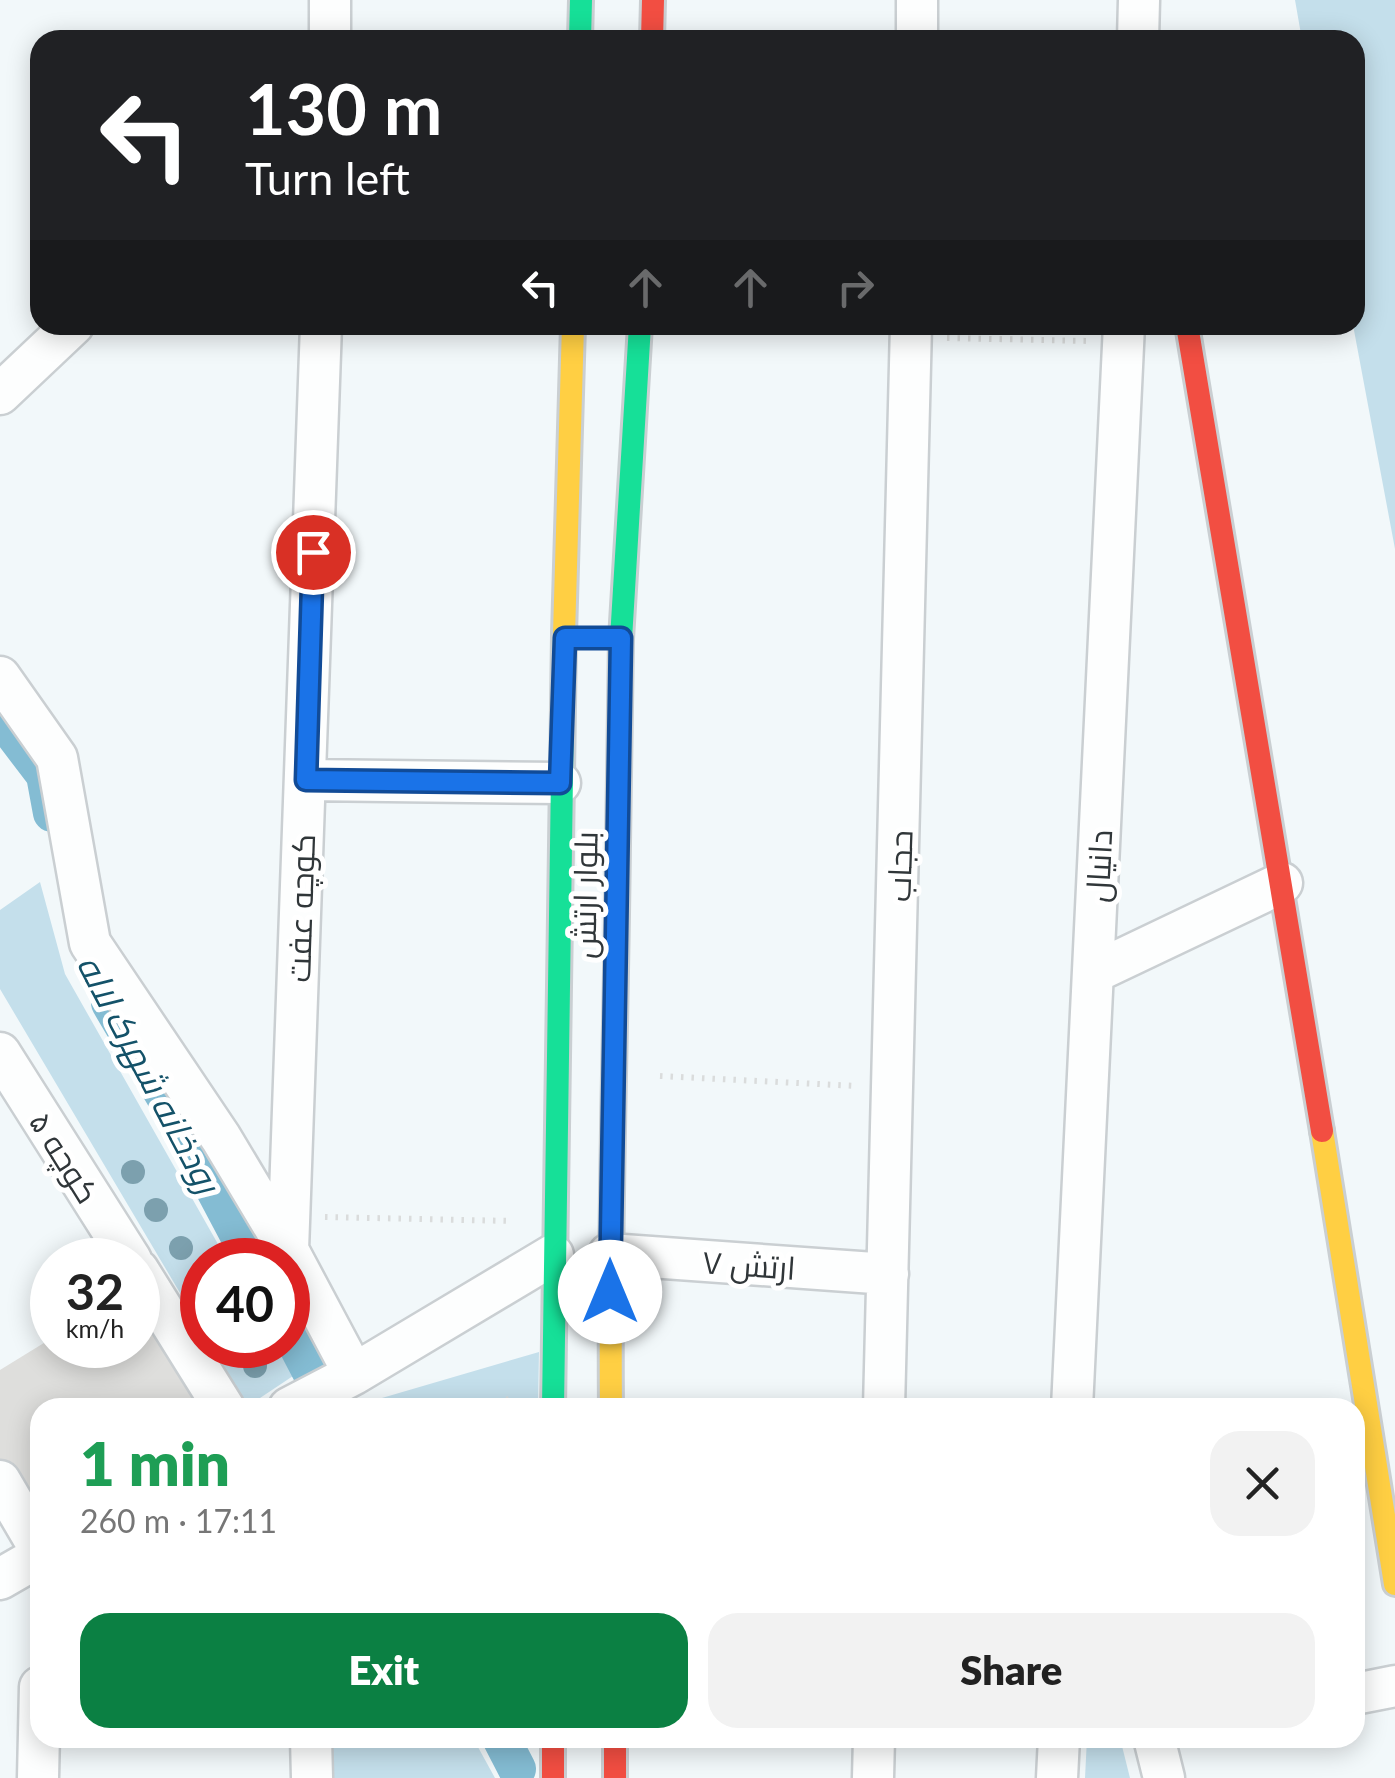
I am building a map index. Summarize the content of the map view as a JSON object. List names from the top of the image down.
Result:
{
  "streets": {
    "street": [
      "حجاب",
      "دانیال",
      "بلوار ارتش",
      "کوچه عفت",
      "کوچه ۵",
      "ارتش ۷"
    ]
  },
  "crossings": [
    ["حجاب", "ارتش ۷"],
    ["بلوار ارتش", "ارتش ۷"]
  ],
  "water": ["رودخانه شهرک لاله"],
  "page": {
    "turn": ["130 m", "Turn left"],
    "speed": "32 km/h",
    "limit": "40",
    "heading": ["1 min", "260 m · 17:11"],
    "buttons": ["Exit", "Share"]
  }
}
